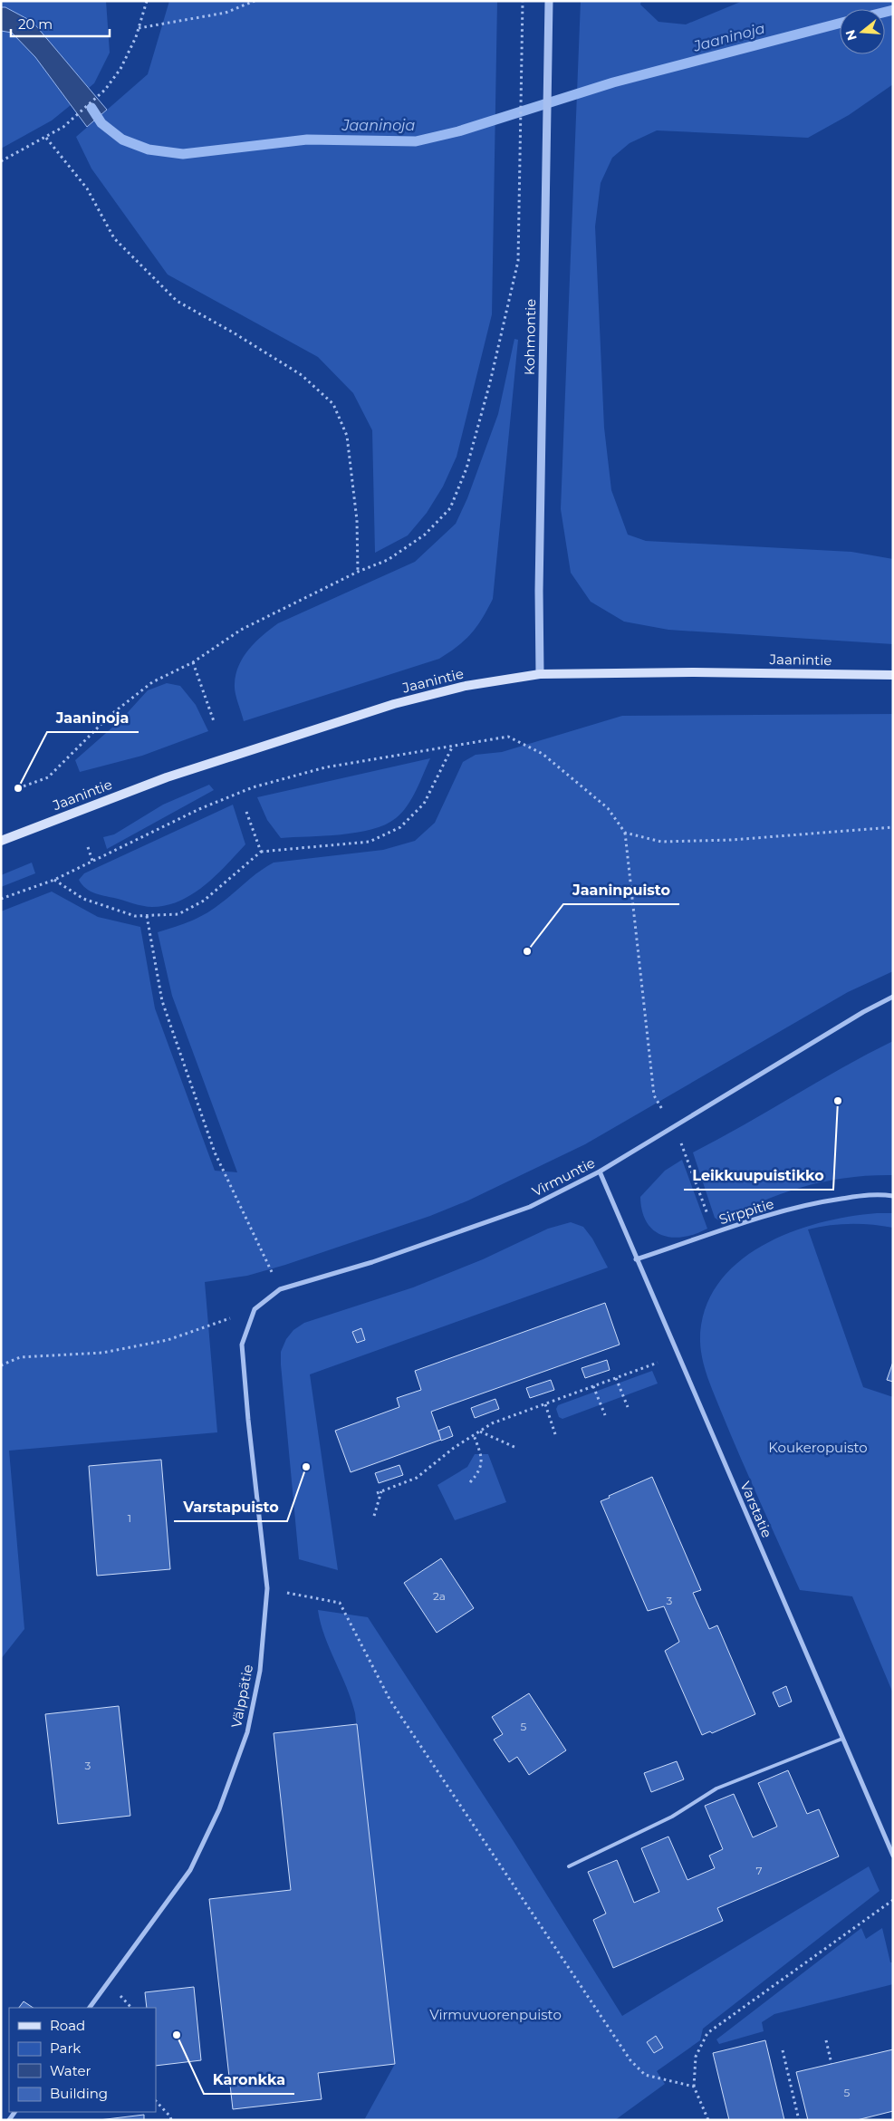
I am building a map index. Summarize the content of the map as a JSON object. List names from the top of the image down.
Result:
{
  "streets": {
    "main road": ["Jaanintie"],
    "street": [
      "Kohmontie",
      "Virmuntie",
      "Sirppitie",
      "Varstatie",
      "Välppätie"
    ]
  },
  "crossings": [
    ["Kohmontie", "Jaanintie"],
    ["Virmuntie", "Varstatie"],
    ["Virmuntie", "Välppätie"],
    ["Sirppitie", "Varstatie"]
  ],
  "water": ["Jaaninoja"],
  "parks": ["Koukeropuisto", "Virmuvuorenpuisto"],
  "places": [
    "Jaaninoja",
    "Jaaninpuisto",
    "Leikkuupuistikko",
    "Varstapuisto",
    "Karonkka"
  ],
  "house_numbers": [
    "1",
    "2a",
    "3",
    "5",
    "3",
    "7",
    "5"
  ],
  "legend": [
    "Road",
    "Park",
    "Water",
    "Building"
  ],
  "scale_bar": "20 m",
  "north": "left"
}
